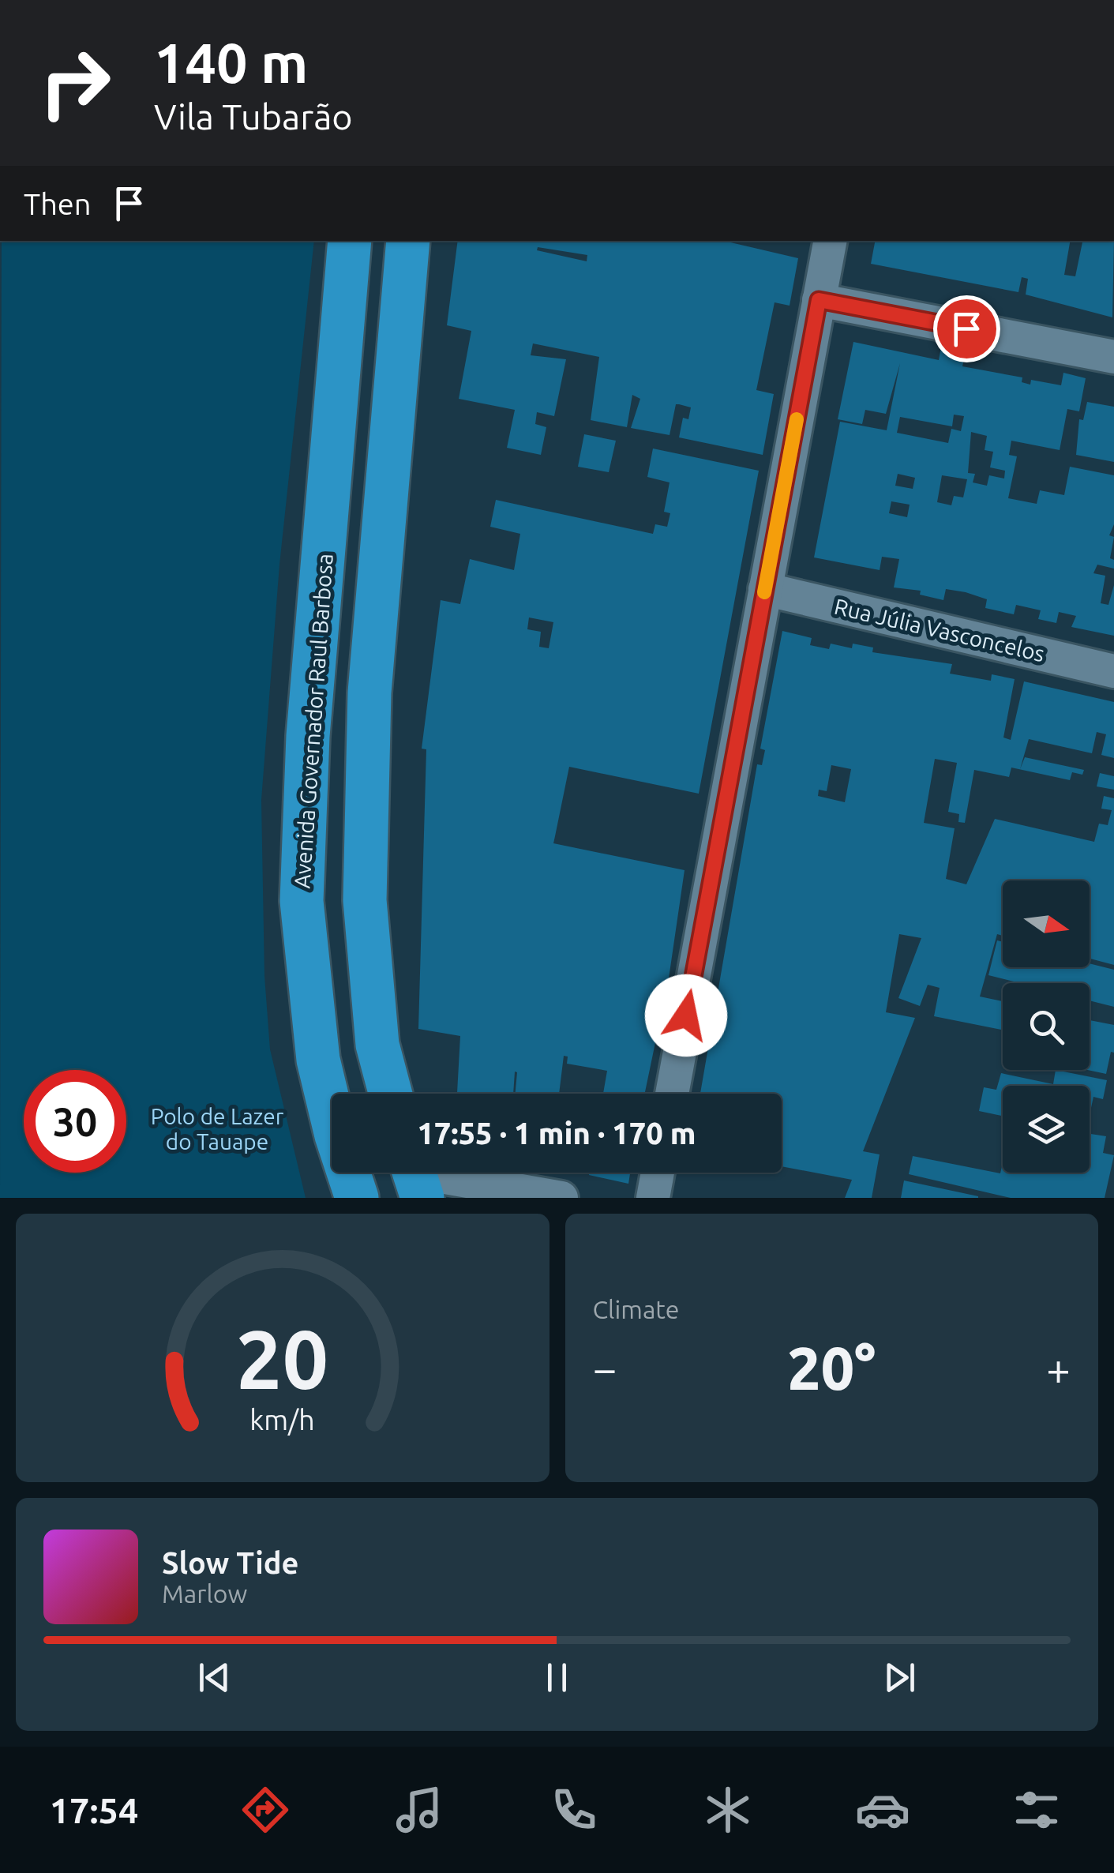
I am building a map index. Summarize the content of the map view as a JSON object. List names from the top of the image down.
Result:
{
  "streets": {
    "highway": ["Avenida Governador Raul Barbosa"],
    "street": ["Rua Júlia Vasconcelos"]
  },
  "parks": ["Polo de Lazer do Tauape"],
  "north": "right",
  "page": {
    "turn": ["140 m", "Vila Tubarão"],
    "then": "Then",
    "limit": "30",
    "trip": "17:55 · 1 min · 170 m",
    "tile": "Climate",
    "heat": ["−", "20°", "+"],
    "song": ["Slow Tide", "Marlow"],
    "tabs": "17:54",
    "gauge": ["20", "km/h"]
  }
}
